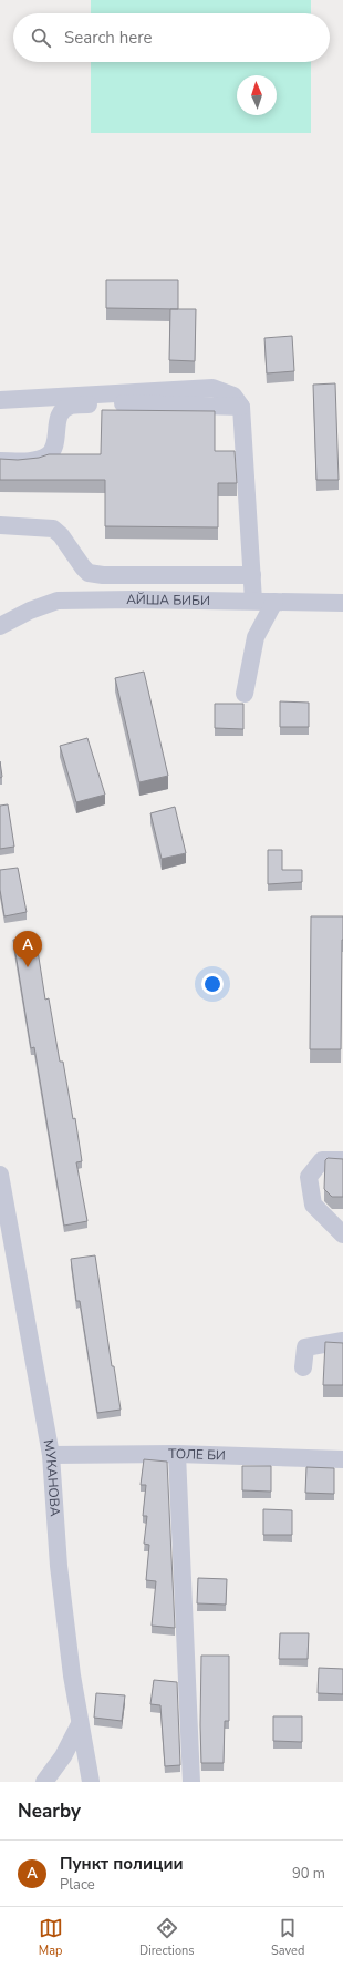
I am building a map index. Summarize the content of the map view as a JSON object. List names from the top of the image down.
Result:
{
  "streets": {
    "street": ["АЙША БИБИ", "ТОЛЕ БИ", "МУКАНОВА"]
  },
  "crossings": [
    ["ТОЛЕ БИ", "МУКАНОВА"]
  ],
  "north": "top",
  "page": {
    "search": "Search here",
    "pins": "A",
    "heading": "Nearby",
    "list": [
      {
        "mark": "A",
        "name": "Пункт полиции",
        "note": "Place",
        "value": "90 m"
      }
    ],
    "nav": ["Map", "Directions", "Saved"]
  }
}
